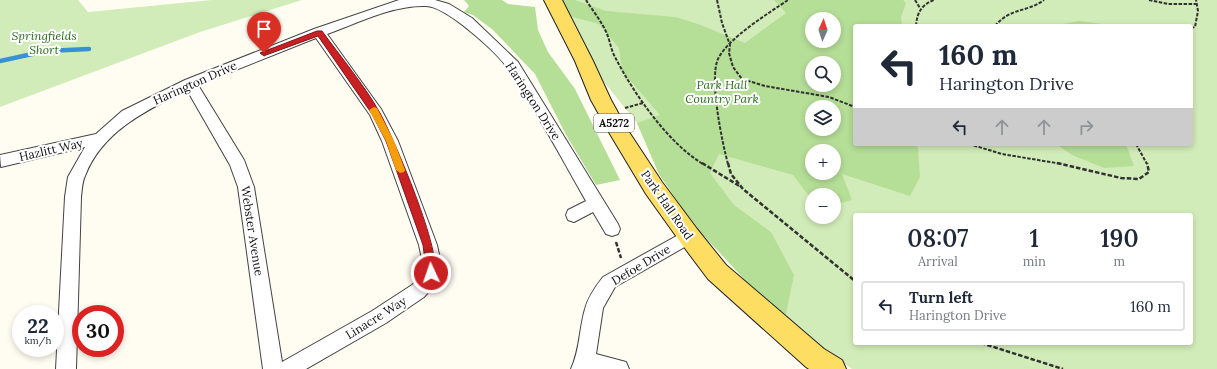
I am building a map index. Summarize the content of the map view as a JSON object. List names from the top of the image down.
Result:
{
  "streets": {
    "main road": ["A5272", "Park Hall Road"],
    "street": [
      "Harington Drive",
      "Hazlitt Way",
      "Webster Avenue",
      "Defoe Drive",
      "Linacre Way"
    ]
  },
  "crossings": [
    ["Harington Drive", "Hazlitt Way"],
    ["Harington Drive", "Webster Avenue"],
    ["Harington Drive", "Linacre Way"],
    ["Park Hall Road", "Defoe Drive"]
  ],
  "parks": ["Springfields Short", "Park Hall Country Park"],
  "north": "top",
  "page": {
    "map_buttons": ["+", "−"],
    "turn": ["160 m", "Harington Drive"],
    "eta": [
      "08:07",
      "Arrival",
      "1",
      "min",
      "190",
      "m"
    ],
    "list": [
      {
        "name": "Turn left",
        "note": "Harington Drive",
        "value": "160 m"
      }
    ],
    "speed": "22 km/h",
    "limit": "30"
  }
}
